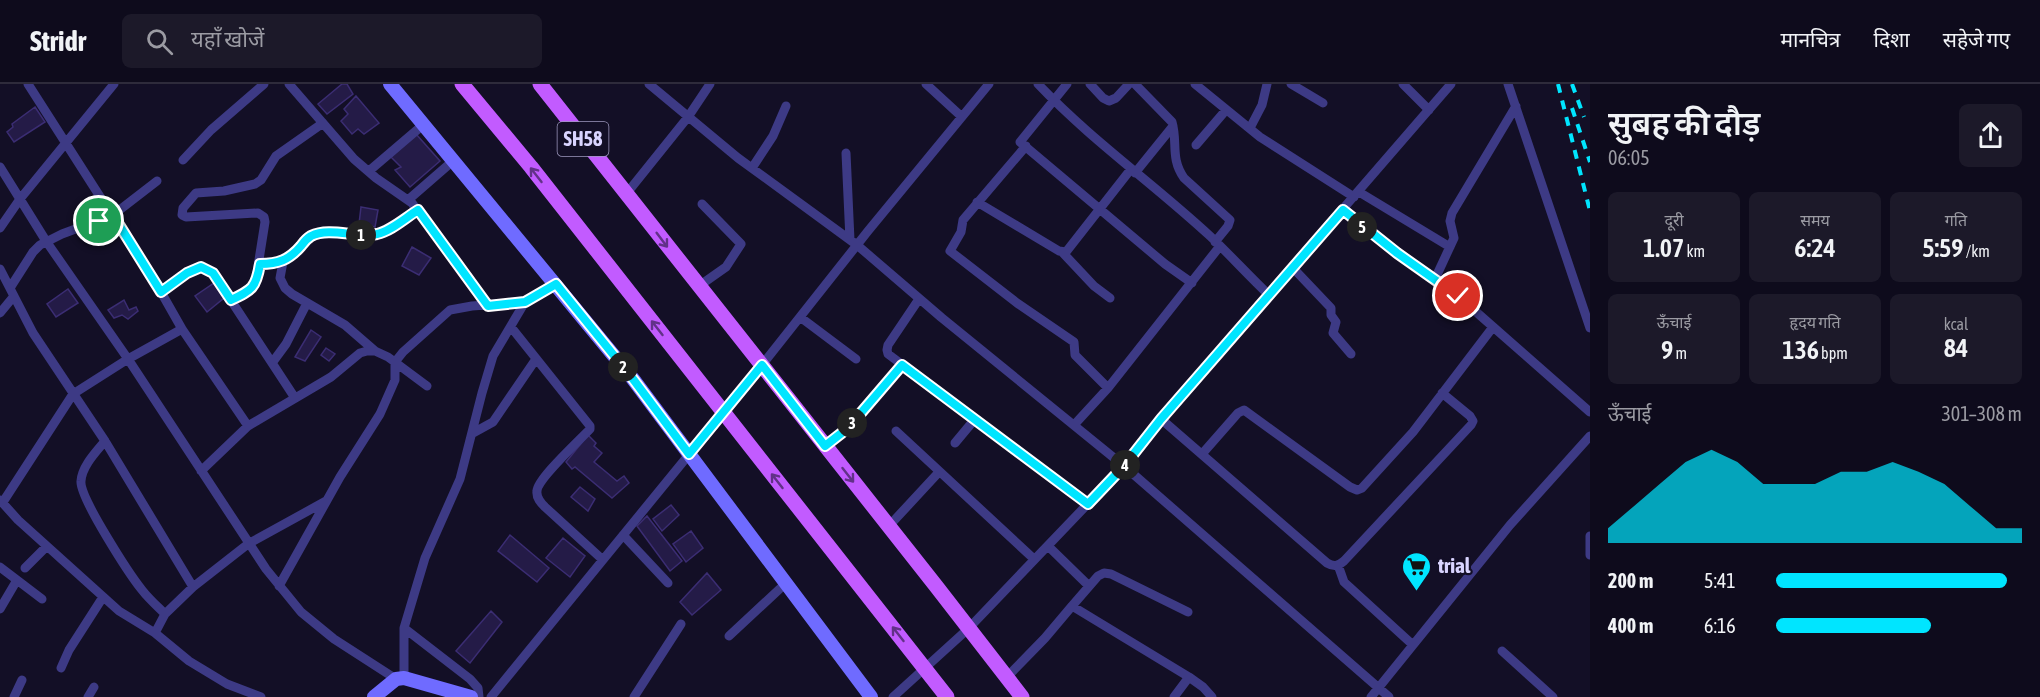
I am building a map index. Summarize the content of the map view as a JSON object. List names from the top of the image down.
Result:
{
  "streets": {
    "main road": ["SH58"]
  },
  "places": {
    "supermarket": ["trial"]
  },
  "page": {
    "header": "Stridr",
    "search": "यहाँ खोजें",
    "nav": ["मानचित्र", "दिशा", "सहेजे गए"],
    "heading": ["सुबह की दौड़", "06:05"],
    "stats": [
      ["दूरी", "1.07 km"],
      ["समय", "6:24"],
      ["गति", "5:59 /km"],
      ["ऊँचाई", "9 m"],
      ["हृदय गति", "136 bpm"],
      ["kcal", "84"]
    ],
    "pins": [
      "5",
      "1",
      "2",
      "3",
      "4"
    ],
    "chart": ["ऊँचाई", "301–308 m"],
    "list": [
      {
        "name": "200 m",
        "note": "5:41"
      },
      {
        "name": "400 m",
        "note": "6:16"
      }
    ]
  }
}
